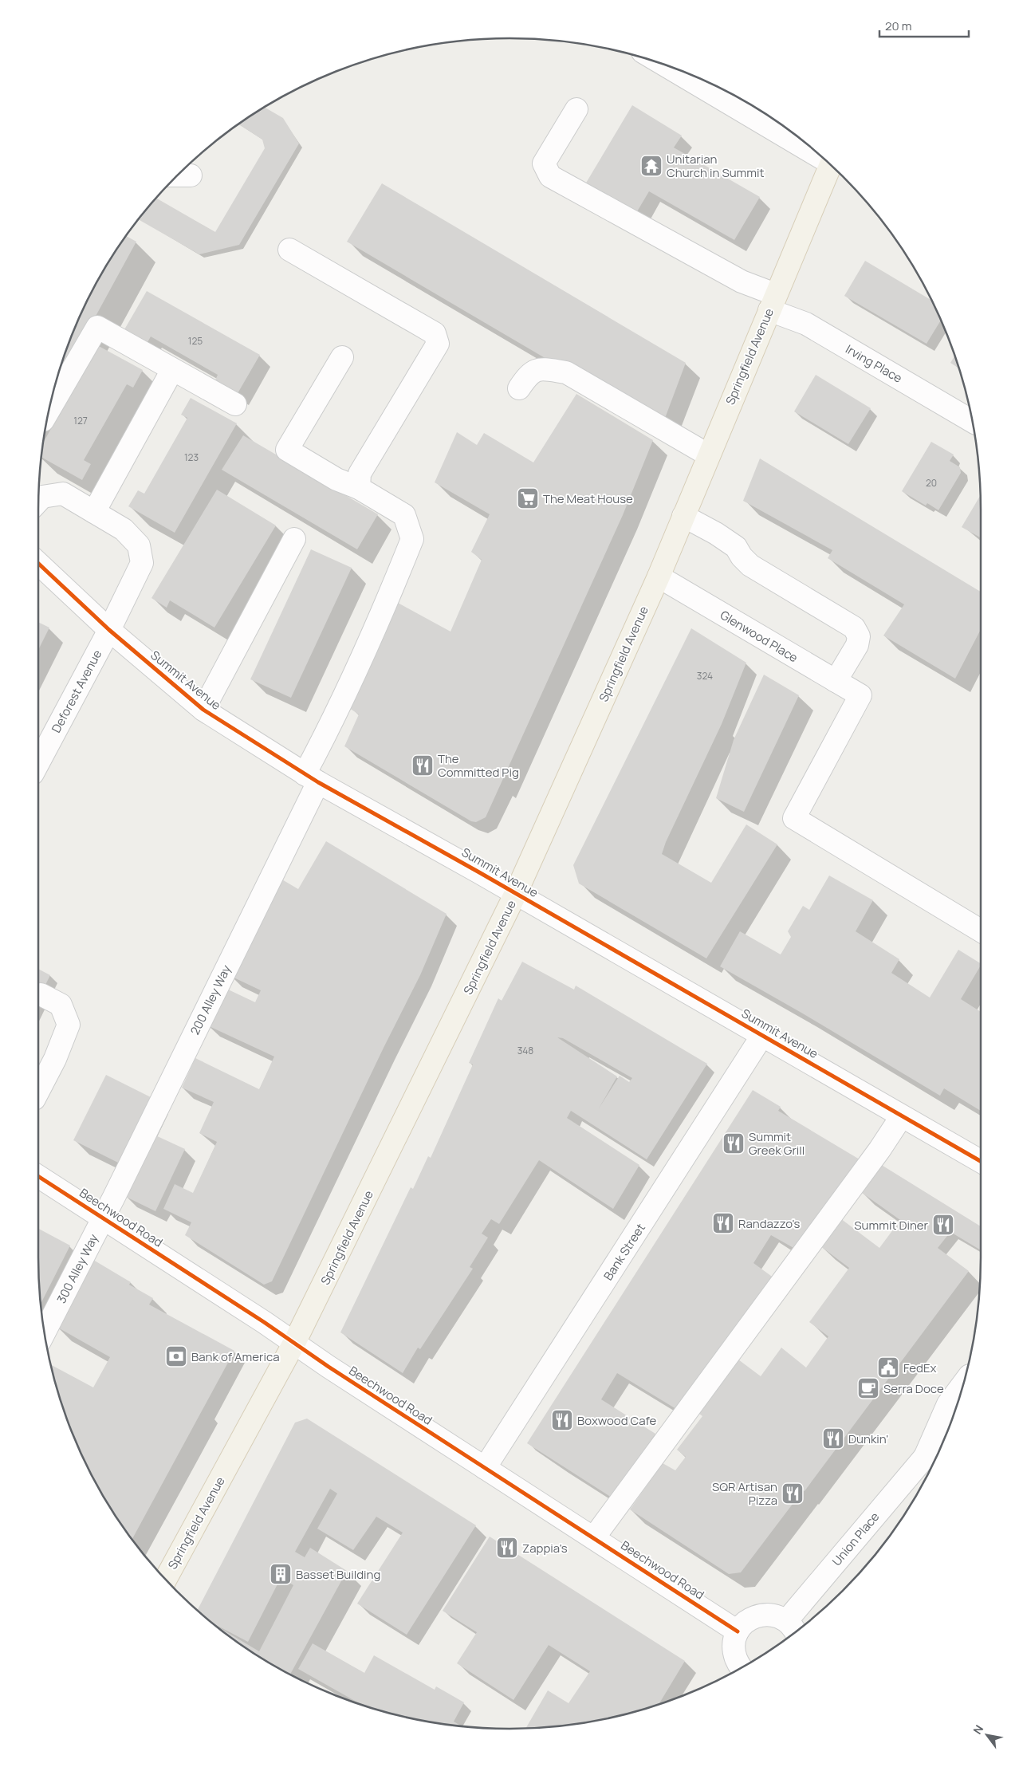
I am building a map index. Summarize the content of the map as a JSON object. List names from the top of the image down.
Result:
{
  "streets": {
    "main road": ["Springfield Avenue"],
    "street": [
      "Irving Place",
      "Glenwood Place",
      "Summit Avenue",
      "Deforest Avenue",
      "200 Alley Way",
      "Beechwood Road",
      "Bank Street",
      "300 Alley Way",
      "Union Place"
    ]
  },
  "crossings": [
    ["Springfield Avenue", "Irving Place"],
    ["Springfield Avenue", "Glenwood Place"],
    ["Springfield Avenue", "Summit Avenue"],
    ["Springfield Avenue", "Beechwood Road"],
    ["Summit Avenue", "Deforest Avenue"],
    ["Summit Avenue", "200 Alley Way"],
    ["Summit Avenue", "Bank Street"],
    ["200 Alley Way", "Beechwood Road"],
    ["200 Alley Way", "300 Alley Way"],
    ["Beechwood Road", "Bank Street"],
    ["Beechwood Road", "300 Alley Way"],
    ["Beechwood Road", "Union Place"]
  ],
  "places": {
    "temple": ["Unitarian Church in Summit"],
    "supermarket": ["The Meat House"],
    "restaurant": [
      "The Committed Pig",
      "Summit Greek Grill",
      "Randazzo's",
      "Summit Diner",
      "Boxwood Cafe",
      "Dunkin'",
      "SQR Artisan Pizza",
      "Zappia's"
    ],
    "bank": ["Bank of America"],
    "public building": ["FedEx"],
    "cafe": ["Serra Doce"],
    "building": ["Basset Building"]
  },
  "house_numbers": [
    "125",
    "127",
    "123",
    "20",
    "324",
    "348"
  ],
  "scale_bar": "20 m",
  "north": "top left"
}
